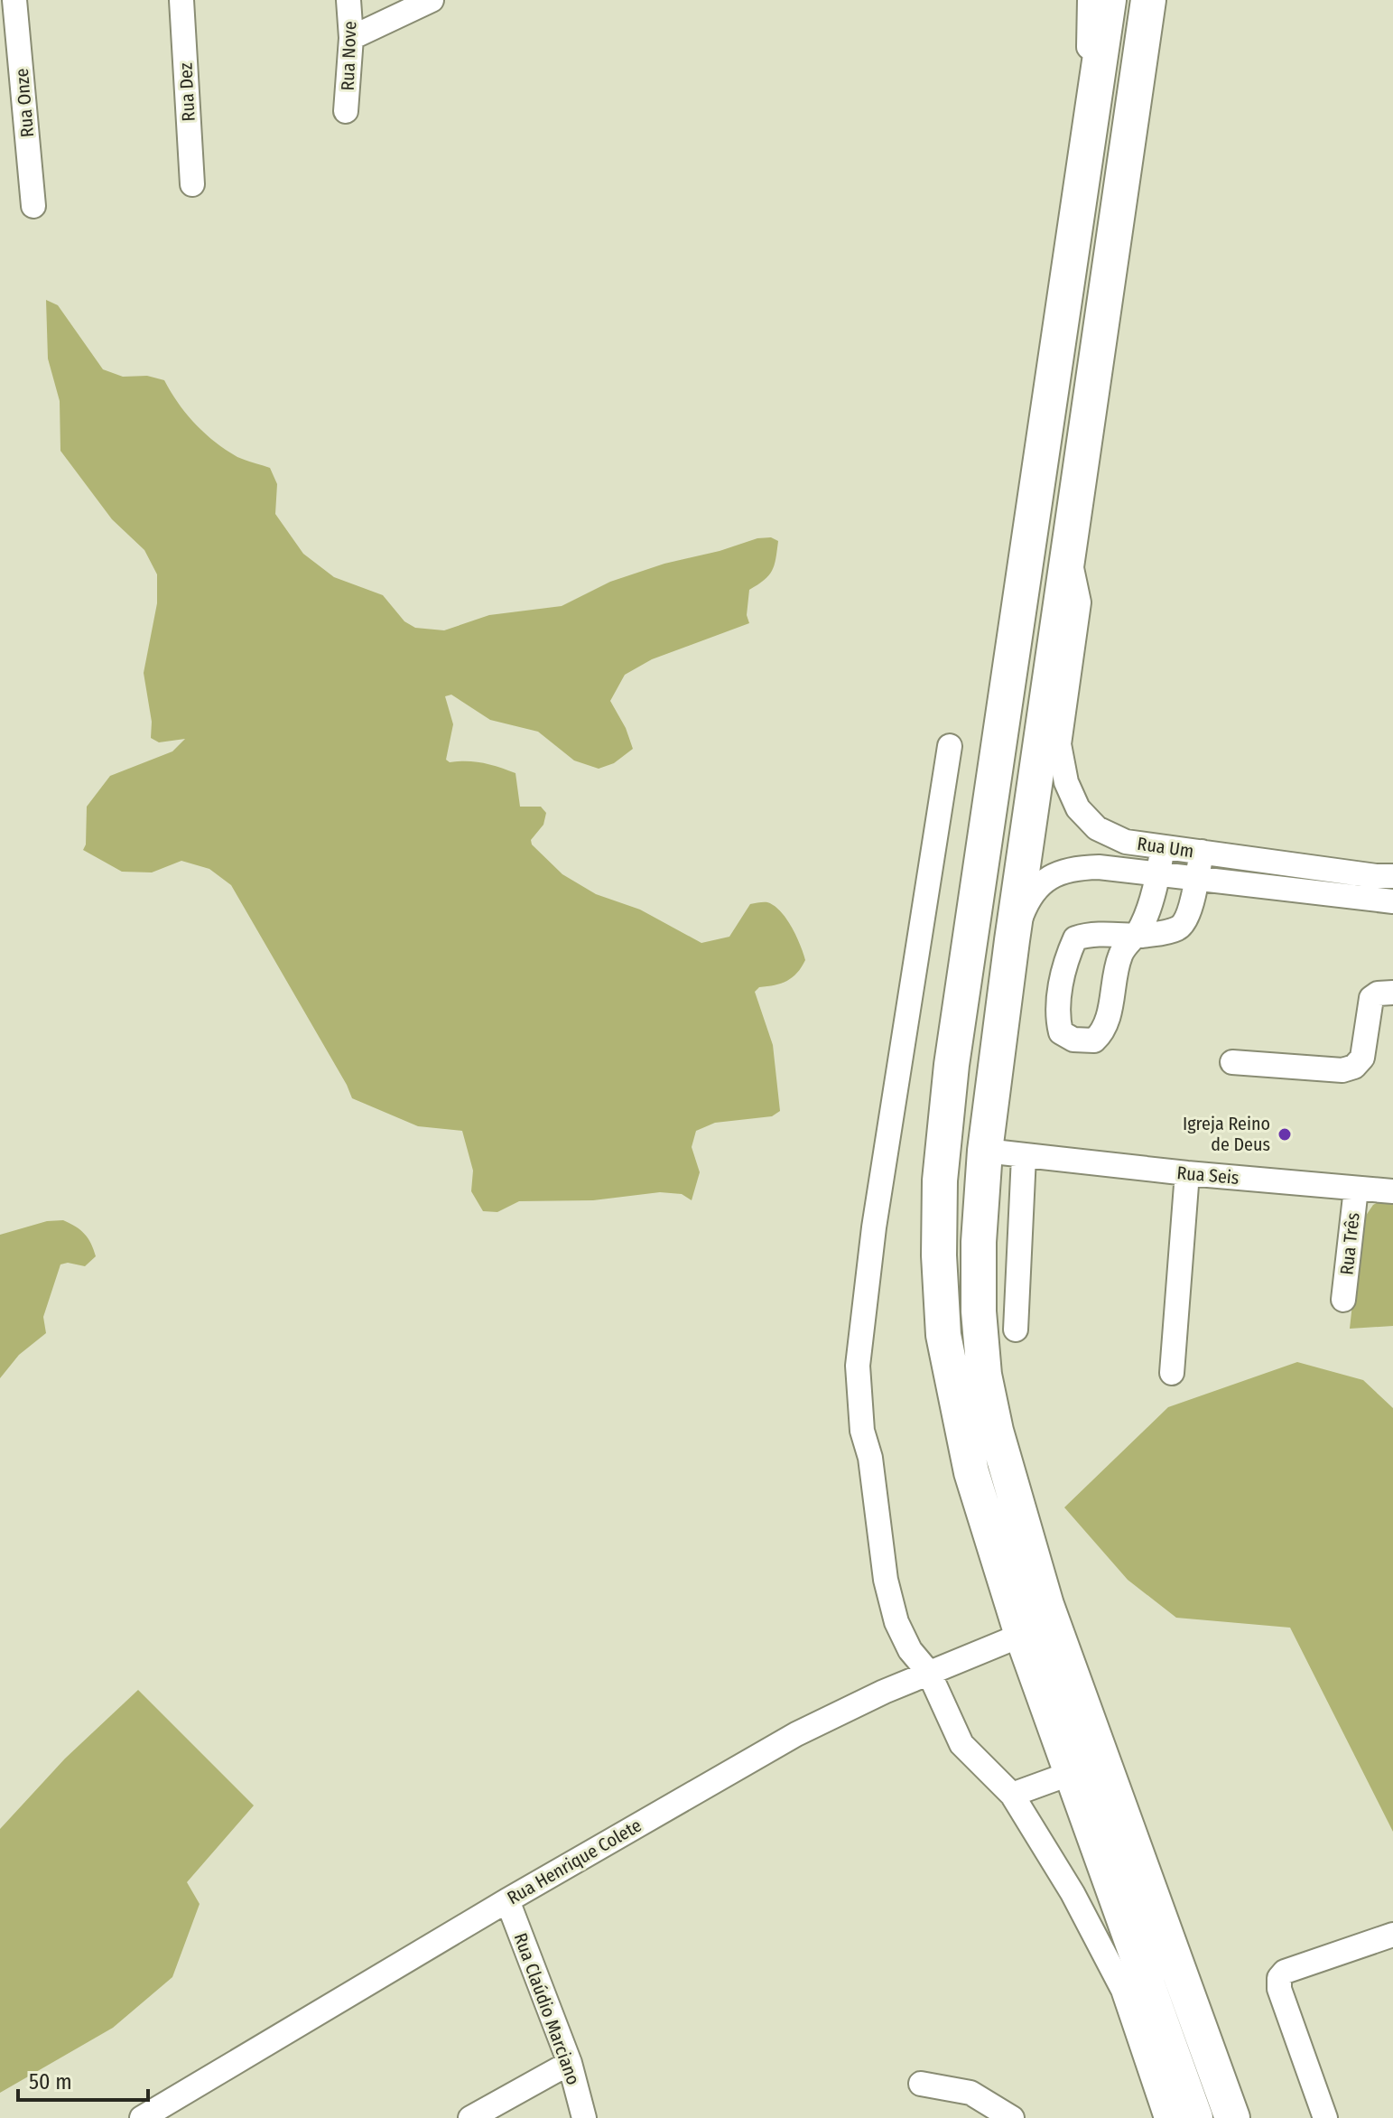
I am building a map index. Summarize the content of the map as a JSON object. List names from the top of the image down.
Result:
{
  "streets": {
    "street": [
      "Rua Nove",
      "Rua Dez",
      "Rua Onze",
      "Rua Um",
      "Rua Seis",
      "Rua Três",
      "Rua Henrique Colete",
      "Rua Claúdio Marciano"
    ]
  },
  "crossings": [
    ["Rua Seis", "Rua Três"],
    ["Rua Henrique Colete", "Rua Claúdio Marciano"]
  ],
  "places": ["Igreja Reino de Deus"],
  "scale_bar": "50 m"
}
